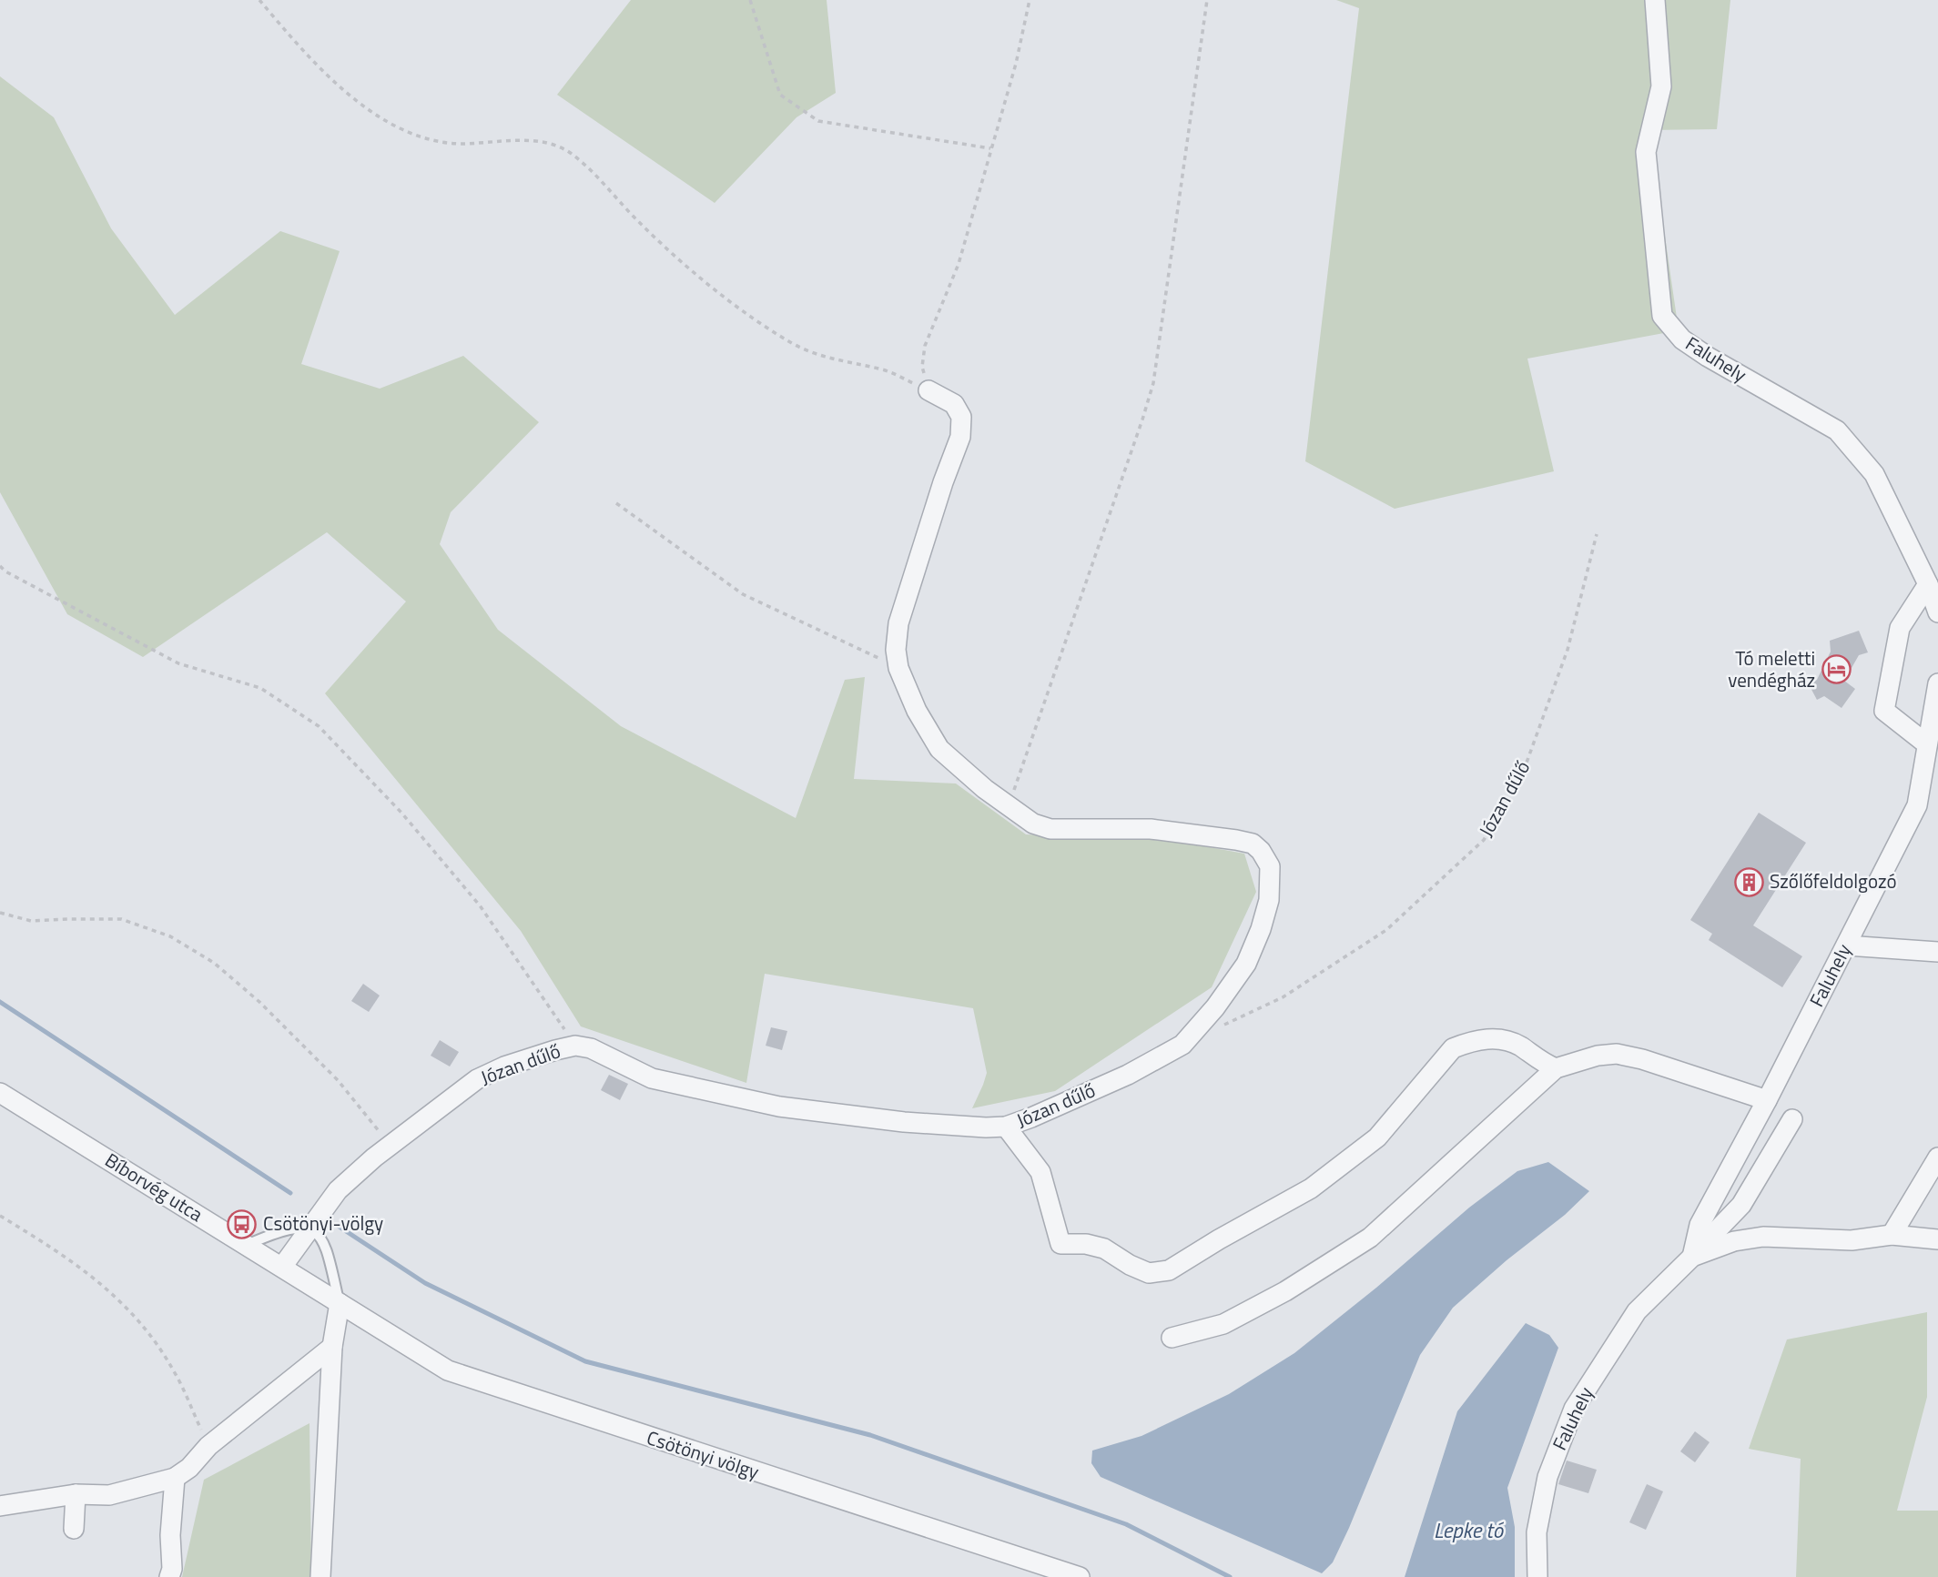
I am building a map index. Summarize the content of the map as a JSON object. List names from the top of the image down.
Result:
{
  "streets": {
    "street": [
      "Faluhely",
      "Józan dűlő",
      "Bíborvég utca",
      "Csötönyi völgy"
    ]
  },
  "crossings": [
    ["Józan dűlő", "Bíborvég utca"],
    ["Bíborvég utca", "Csötönyi völgy"]
  ],
  "water": ["Lepke tó"],
  "places": {
    "hotel": ["Tó meletti vendégház"],
    "building": ["Szőlőfeldolgozó"],
    "bus stop": ["Csötönyi-völgy"]
  }
}
